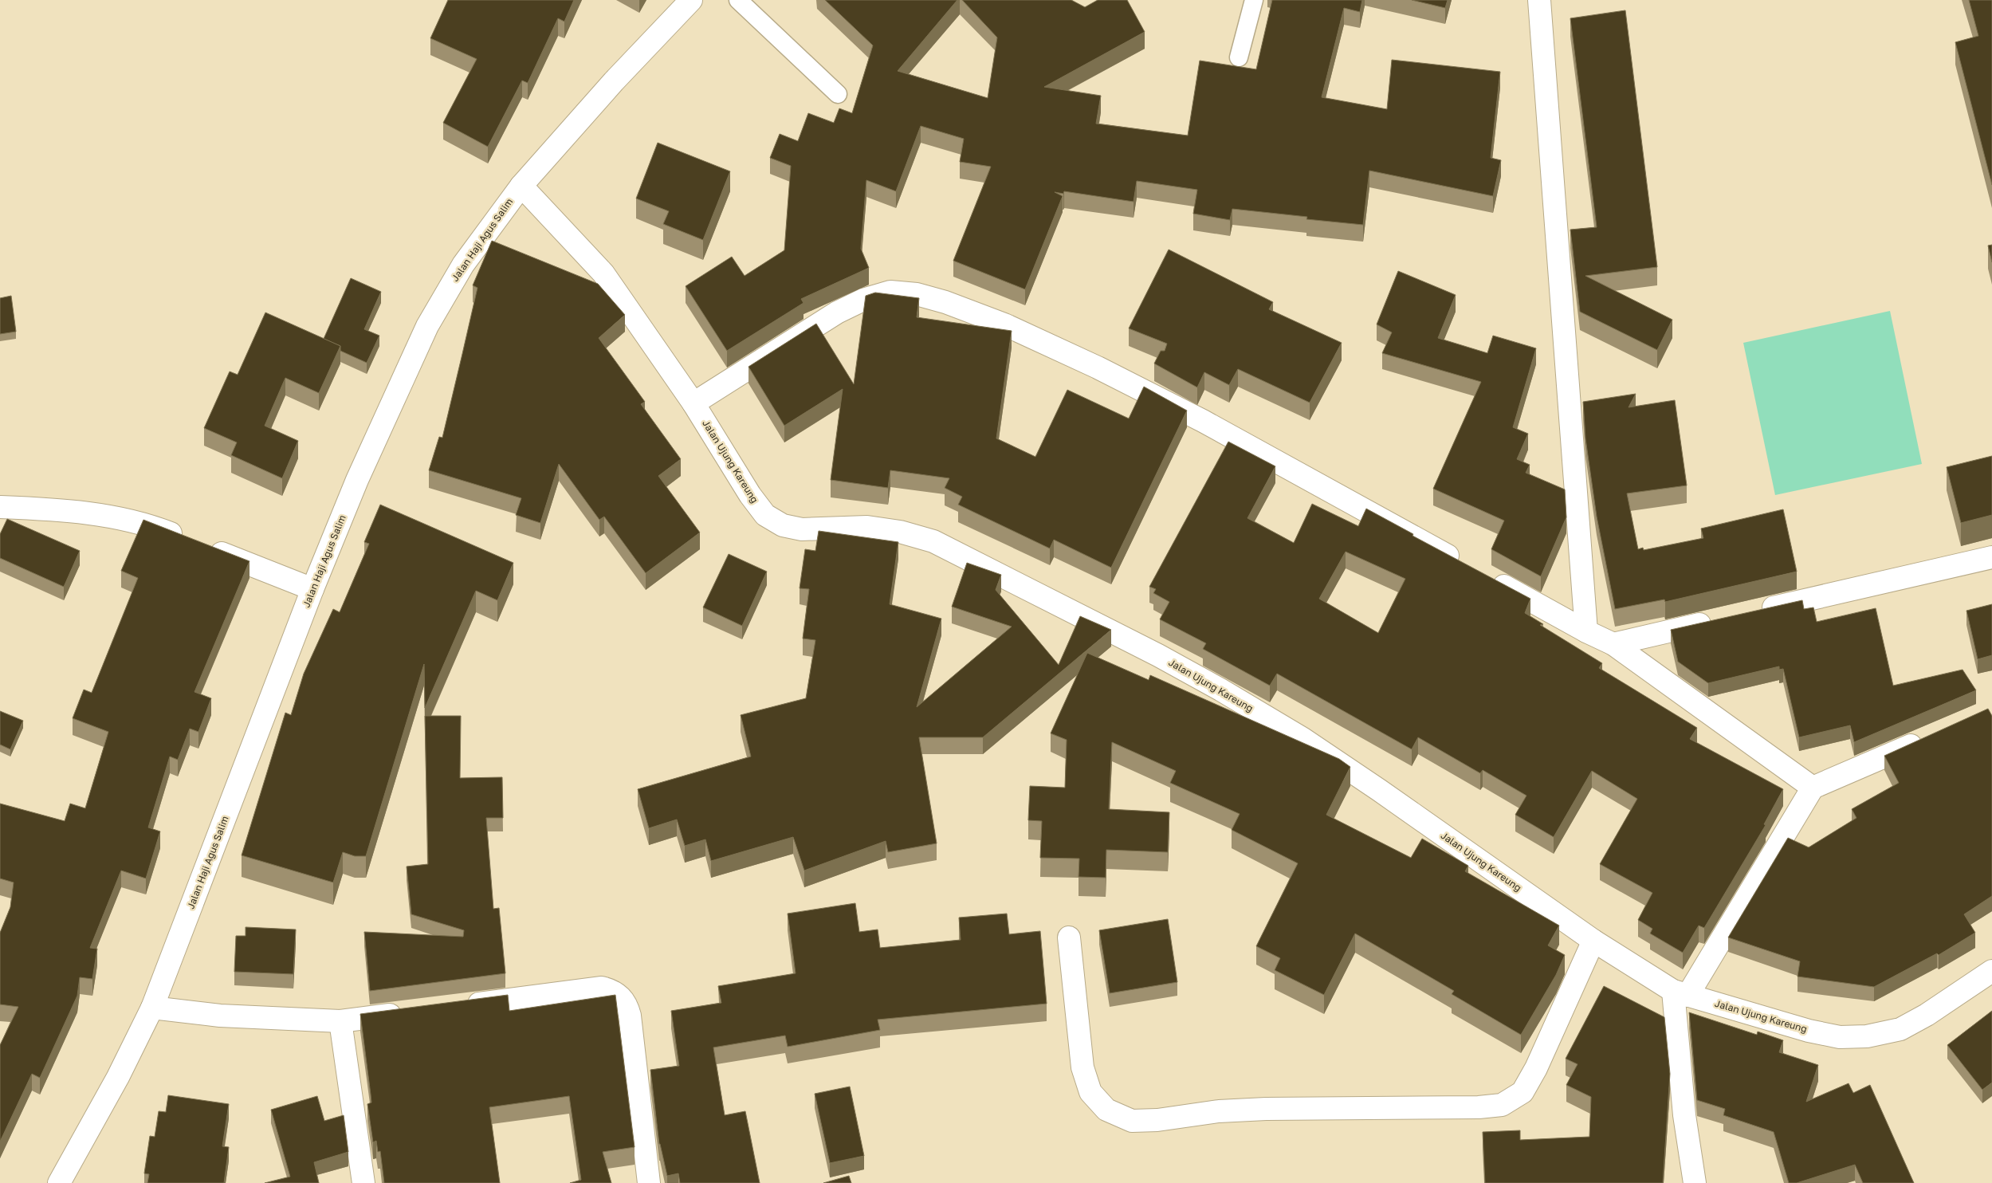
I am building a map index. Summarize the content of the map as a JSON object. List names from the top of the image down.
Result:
{
  "streets": {
    "street": ["Jalan Haji Agus Salim", "Jalan Ujung Kareung"]
  },
  "crossings": [
    ["Jalan Haji Agus Salim", "Jalan Ujung Kareung"]
  ]
}
